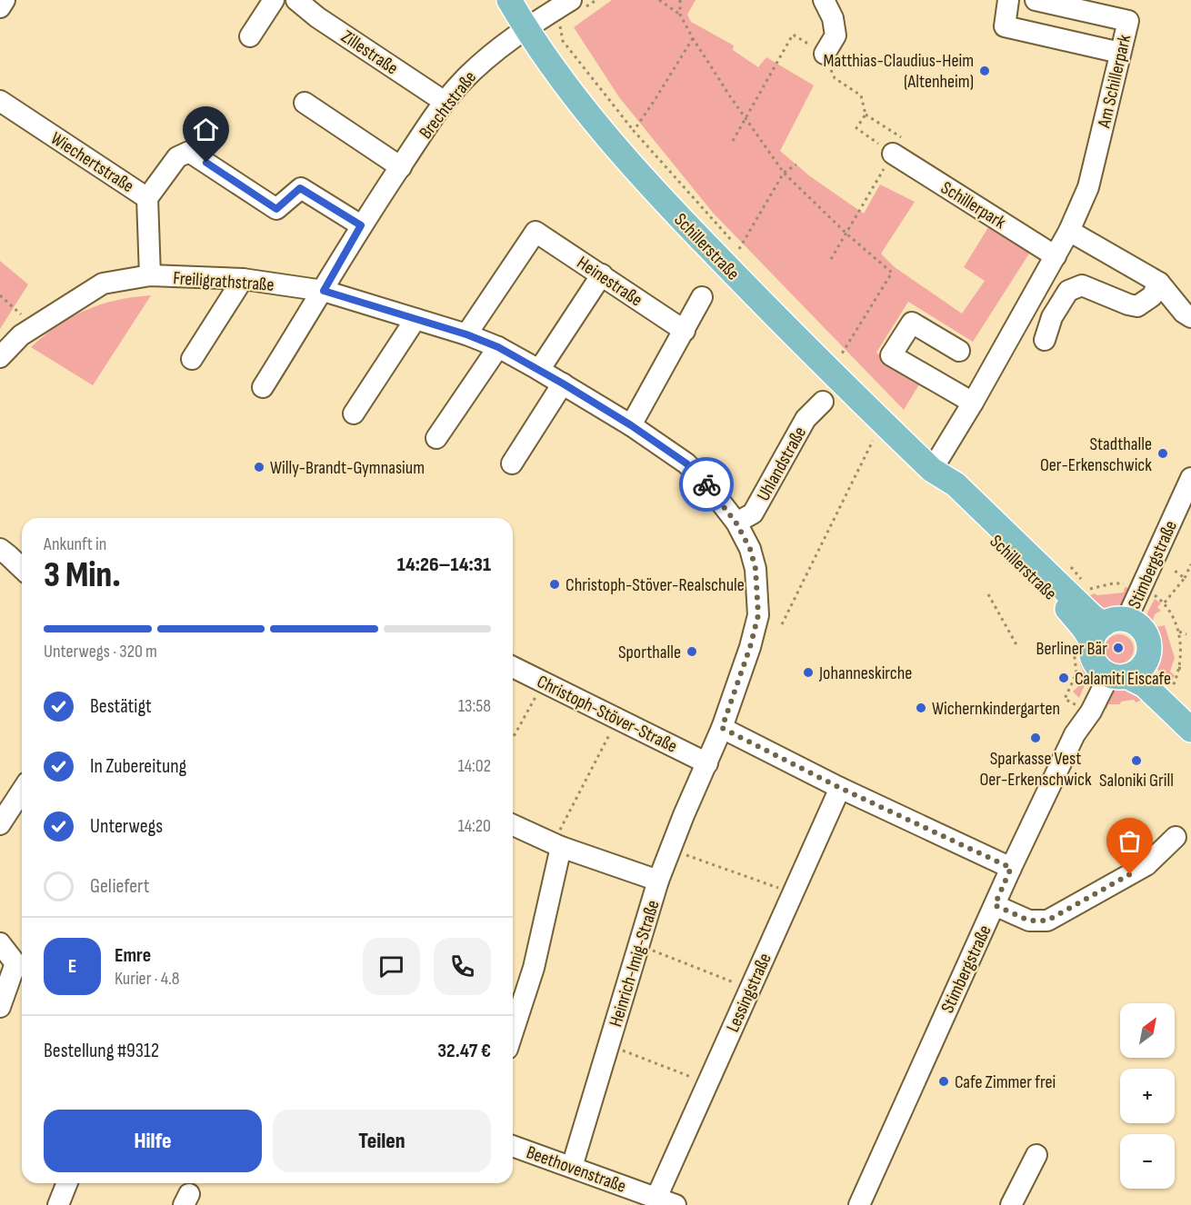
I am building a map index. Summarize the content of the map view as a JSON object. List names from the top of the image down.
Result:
{
  "streets": {
    "main road": ["Schillerstraße"],
    "street": [
      "Zillestraße",
      "Am Schillerpark",
      "Brechtstraße",
      "Wiechertstraße",
      "Schillerpark",
      "Freiligrathstraße",
      "Heinestraße",
      "Uhlandstraße",
      "Stimbergstraße",
      "Christoph-Stöver-Straße",
      "Heinrich-Imig-Straße",
      "Lessingstraße",
      "Beethovenstraße"
    ]
  },
  "crossings": [
    ["Zillestraße", "Brechtstraße"],
    ["Am Schillerpark", "Schillerpark"],
    ["Am Schillerpark", "Schillerstraße"],
    ["Brechtstraße", "Schillerstraße"],
    ["Brechtstraße", "Freiligrathstraße"],
    ["Wiechertstraße", "Freiligrathstraße"],
    ["Schillerstraße", "Stimbergstraße"],
    ["Freiligrathstraße", "Heinestraße"],
    ["Freiligrathstraße", "Uhlandstraße"],
    ["Freiligrathstraße", "Christoph-Stöver-Straße"],
    ["Freiligrathstraße", "Heinrich-Imig-Straße"],
    ["Christoph-Stöver-Straße", "Heinrich-Imig-Straße"],
    ["Heinrich-Imig-Straße", "Beethovenstraße"],
    ["Lessingstraße", "Beethovenstraße"]
  ],
  "places": [
    "Matthias-Claudius-Heim (Altenheim)",
    "Stadthalle Oer-Erkenschwick",
    "Willy-Brandt-Gymnasium",
    "Christoph-Stöver-Realschule",
    "Berliner Bär",
    "Sporthalle",
    "Johanneskirche",
    "Calamiti Eiscafe",
    "Wichernkindergarten",
    "Sparkasse Vest Oer-Erkenschwick",
    "Saloniki Grill",
    "Cafe Zimmer frei"
  ],
  "north": "top right",
  "page": {
    "heading": ["3 Min.", "Ankunft in", "14:26–14:31"],
    "panel": [
      "Emre",
      "Kurier · 4.8",
      "Bestellung #9312",
      "32.47 €"
    ],
    "bar": "Unterwegs · 320 m",
    "list": [
      ["Bestätigt", "13:58"],
      ["In Zubereitung", "14:02"],
      ["Unterwegs", "14:20"],
      "Geliefert"
    ],
    "round": "E",
    "map_buttons": ["+", "−"],
    "buttons": ["Hilfe", "Teilen"]
  }
}
